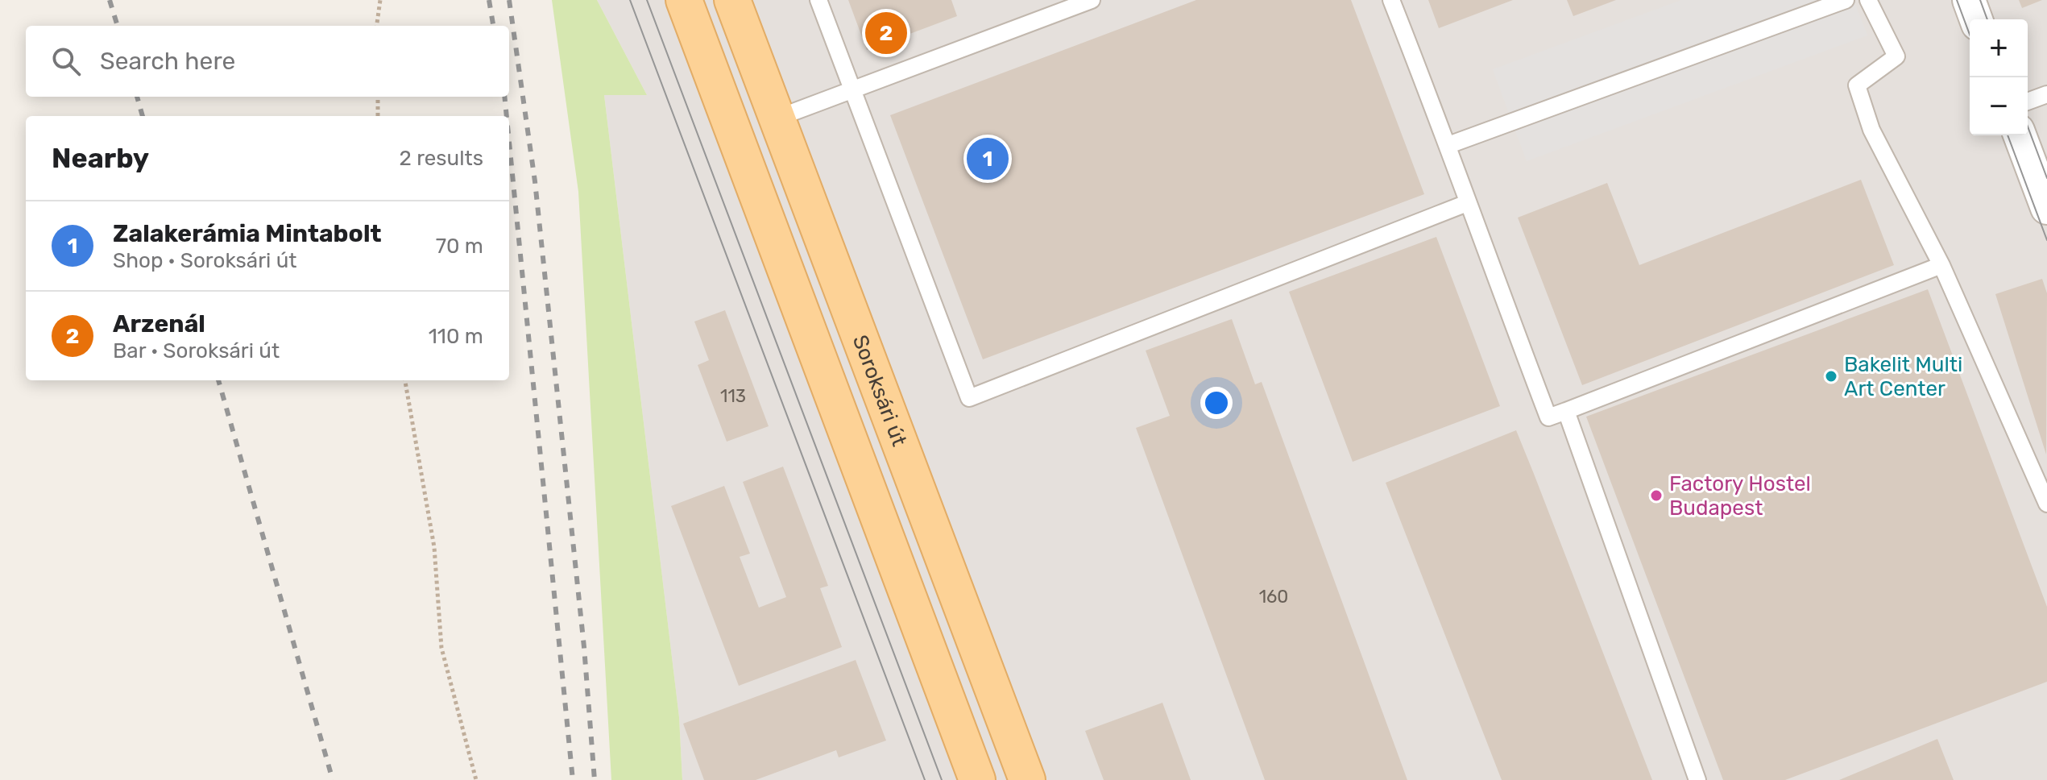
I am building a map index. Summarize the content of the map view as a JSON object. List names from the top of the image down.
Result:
{
  "streets": {
    "main road": ["Soroksári út"]
  },
  "places": ["Bakelit Multi Art Center", "Factory Hostel Budapest"],
  "house_numbers": ["113", "160"],
  "page": {
    "pins": ["2", "1"],
    "map_buttons": ["+", "−"],
    "search": "Search here",
    "heading": ["Nearby", "2 results"],
    "list": [
      {
        "mark": "1",
        "name": "Zalakerámia Mintabolt",
        "note": "Shop · Soroksári út",
        "value": "70 m"
      },
      {
        "mark": "2",
        "name": "Arzenál",
        "note": "Bar · Soroksári út",
        "value": "110 m"
      }
    ]
  }
}
